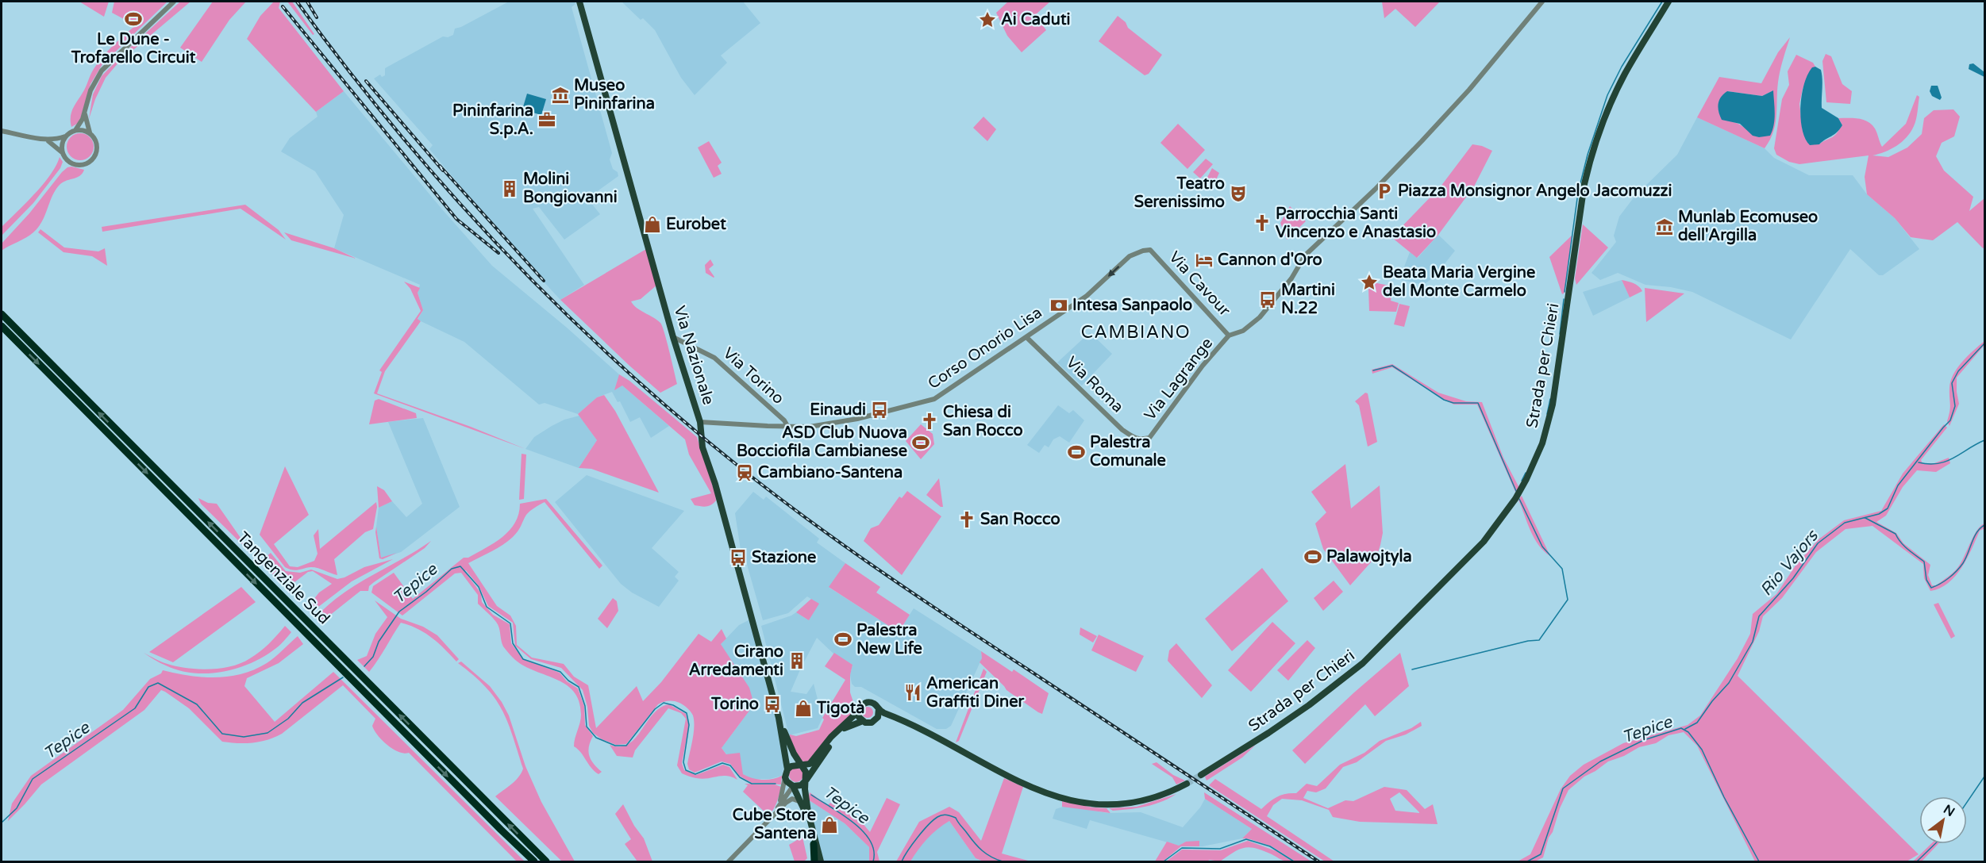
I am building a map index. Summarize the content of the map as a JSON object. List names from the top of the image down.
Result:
{
  "streets": {
    "highway": ["Tangenziale Sud"],
    "main road": ["Via Nazionale", "Strada per Chieri"],
    "street": [
      "Via Cavour",
      "Corso Onorio Lisa",
      "Via Torino",
      "Via Lagrange",
      "Via Roma"
    ]
  },
  "crossings": [
    ["Via Cavour", "Corso Onorio Lisa"],
    ["Via Cavour", "Via Lagrange"],
    ["Corso Onorio Lisa", "Via Nazionale"],
    ["Corso Onorio Lisa", "Via Torino"],
    ["Corso Onorio Lisa", "Via Roma"],
    ["Via Nazionale", "Via Torino"],
    ["Via Lagrange", "Via Roma"]
  ],
  "districts": ["CAMBIANO"],
  "water": ["Rio Vajors", "Tepice"],
  "places": {
    "sports": [
      "Le Dune - Trofarello Circuit",
      "ASD Club Nuova Bocciofila Cambianese",
      "Palestra Comunale",
      "Palawojtyla",
      "Palestra New Life"
    ],
    "place": ["Ai Caduti", "Beata Maria Vergine del Monte Carmelo"],
    "museum": ["Museo Pininfarina", "Munlab Ecomuseo dell'Argilla"],
    "office": ["Pininfarina S.p.A."],
    "building": ["Molini Bongiovanni", "Cirano Arredamenti"],
    "parking": ["Piazza Monsignor Angelo Jacomuzzi"],
    "theatre": ["Teatro Serenissimo"],
    "church": ["Parrocchia Santi Vincenzo e Anastasio", "Chiesa di San Rocco", "San Rocco"],
    "shop": ["Eurobet", "Tigotà", "Cube Store Santena"],
    "hotel": ["Cannon d'Oro"],
    "bus stop": [
      "Martini N.22",
      "Einaudi",
      "Stazione",
      "Torino"
    ],
    "bank": ["Intesa Sanpaolo"],
    "station": ["Cambiano-Santena"],
    "restaurant": ["American Graffiti Diner"]
  },
  "north": "top right"
}
